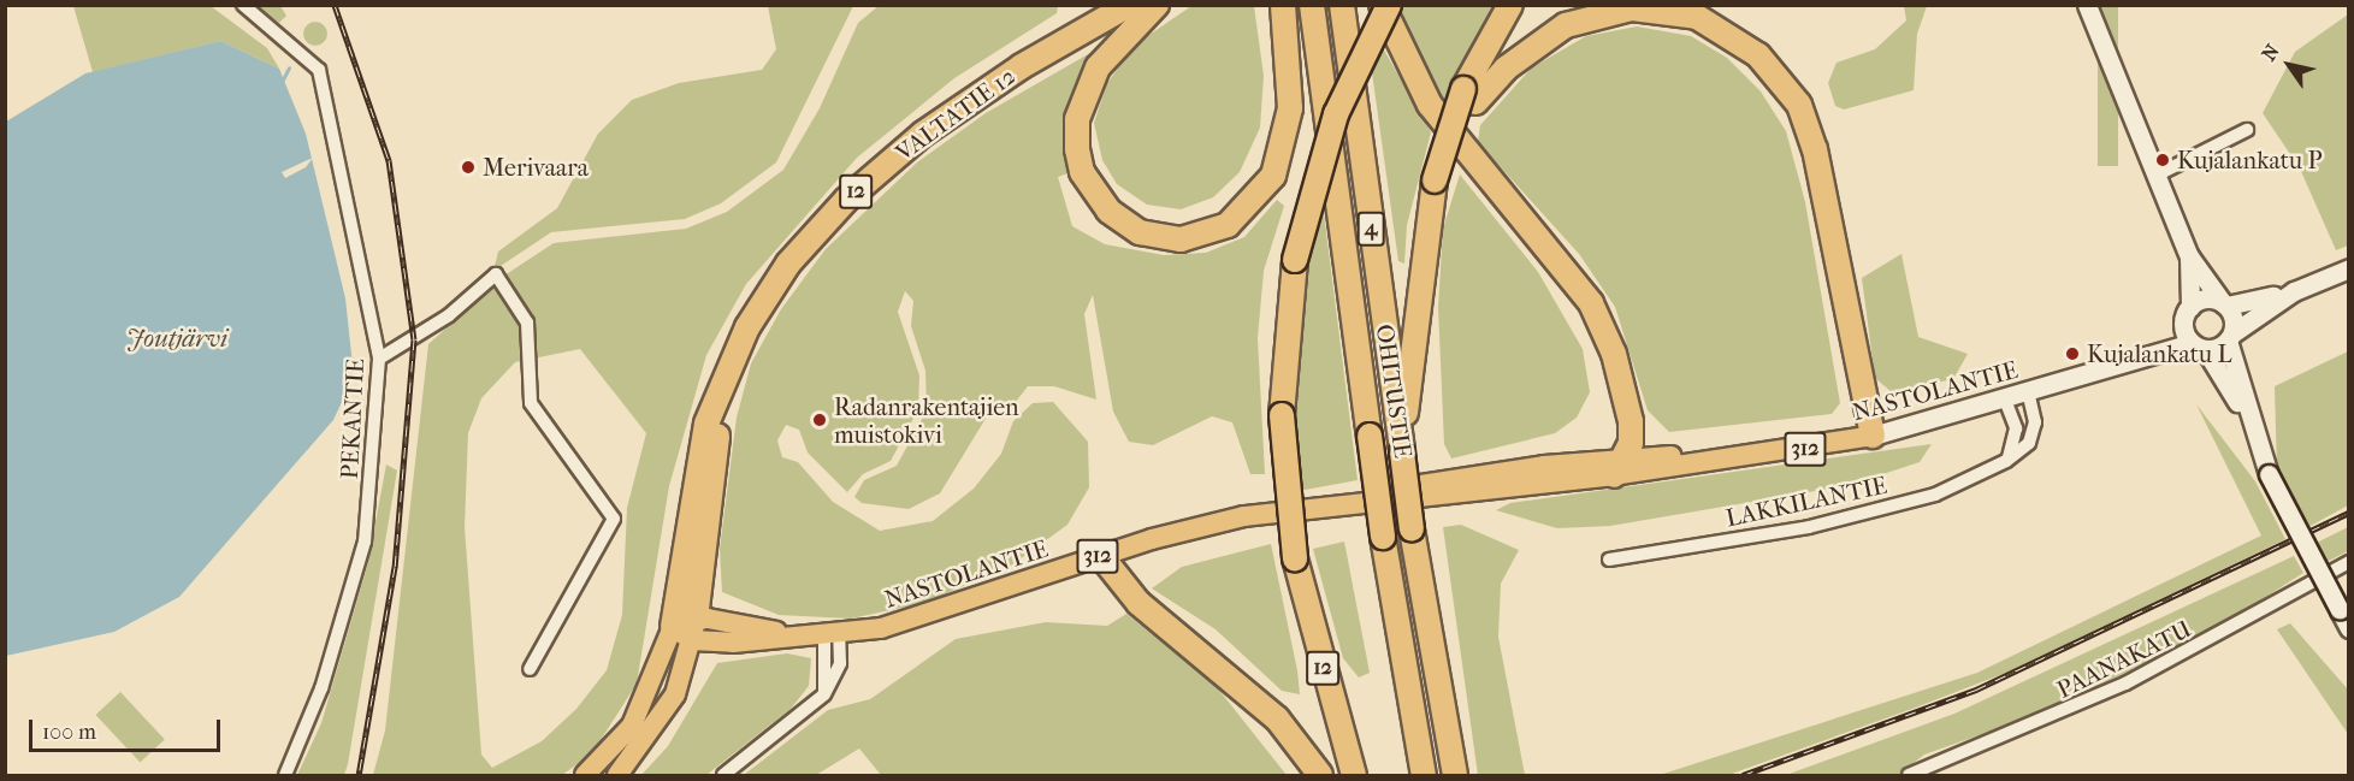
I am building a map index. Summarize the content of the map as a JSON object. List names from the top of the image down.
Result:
{
  "streets": {
    "highway": [
      "VALTATIE 12",
      "12",
      "4",
      "OHITUSTIE"
    ],
    "main road": ["NASTOLANTIE", "312"],
    "street": ["PEKANTIE", "LAKKILANTIE", "PAANAKATU"]
  },
  "crossings": [
    ["VALTATIE 12", "NASTOLANTIE"],
    ["NASTOLANTIE", "LAKKILANTIE"]
  ],
  "water": ["Joutjärvi"],
  "places": [
    "Kujalankatu P",
    "Merivaara",
    "Kujalankatu L",
    "Radanrakentajien muistokivi"
  ],
  "scale_bar": "100 m",
  "north": "top left"
}
